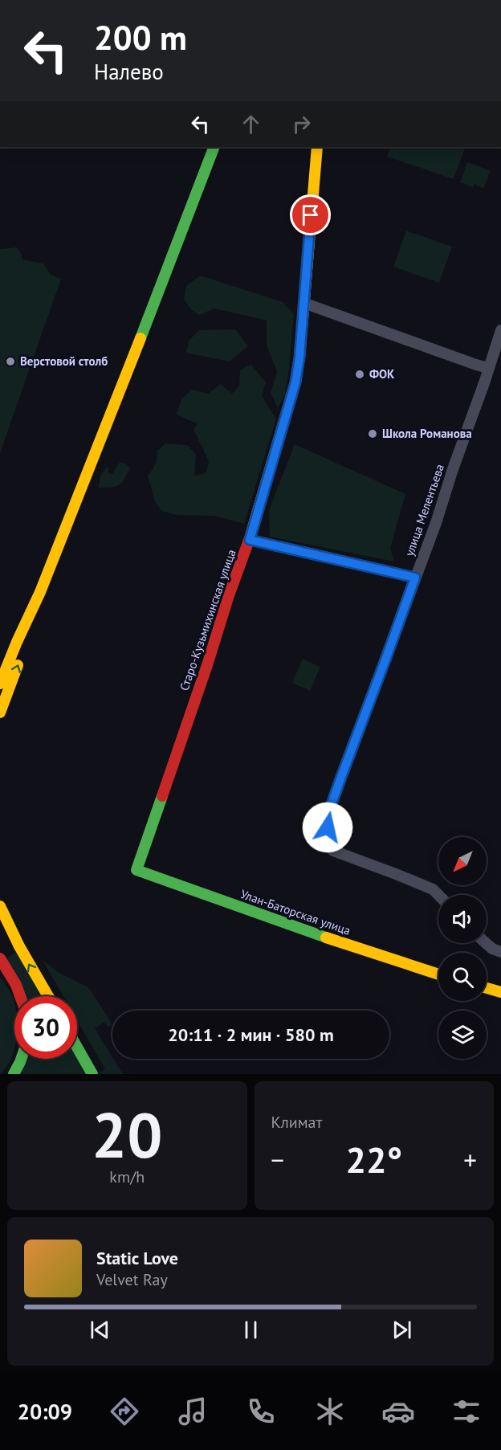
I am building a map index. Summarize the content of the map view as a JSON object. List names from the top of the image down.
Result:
{
  "streets": {
    "street": ["улица Мелентьева", "Старо-Кузьмихинская улица", "Улан-Баторская улица"]
  },
  "crossings": [
    ["Старо-Кузьмихинская улица", "Улан-Баторская улица"]
  ],
  "places": ["Верстовой столб", "ФОК", "Школа Романова"],
  "north": "bottom left",
  "page": {
    "turn": ["200 m", "Налево"],
    "limit": "30",
    "trip": "20:11 · 2 мин · 580 m",
    "tile": [
      ["20", "km/h"],
      "Климат"
    ],
    "heat": ["−", "22°", "+"],
    "song": ["Static Love", "Velvet Ray"],
    "tabs": "20:09"
  }
}
